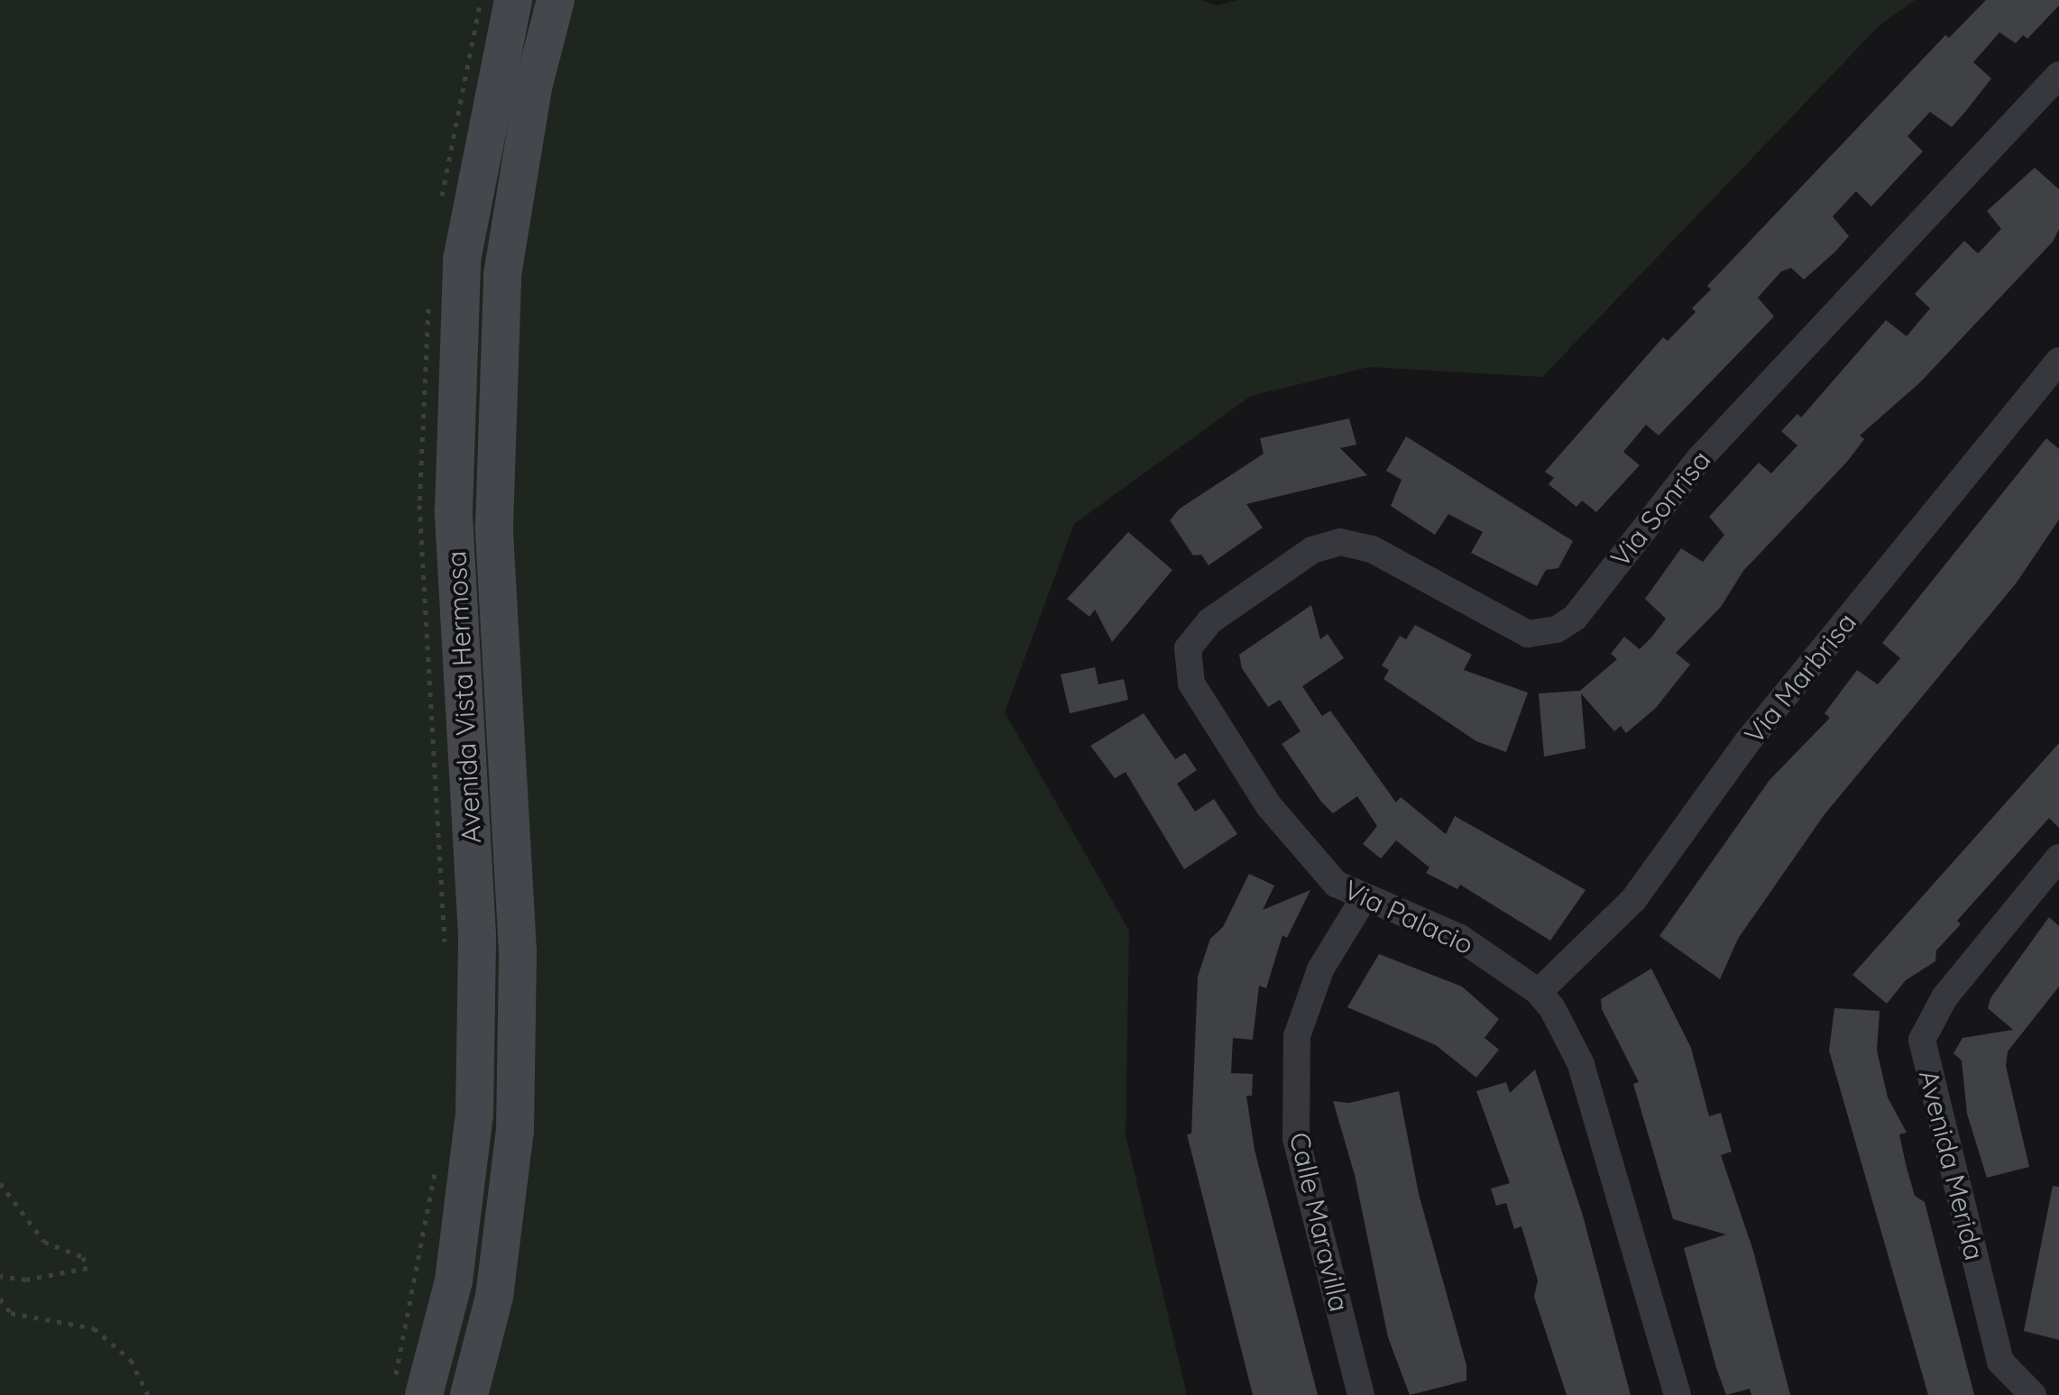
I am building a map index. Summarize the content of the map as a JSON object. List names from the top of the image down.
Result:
{
  "streets": {
    "main road": ["Avenida Vista Hermosa"],
    "street": [
      "Via Sonrisa",
      "Via Marbrisa",
      "Via Palacio",
      "Avenida Merida",
      "Calle Maravilla"
    ]
  },
  "crossings": [
    ["Via Sonrisa", "Via Palacio"],
    ["Via Marbrisa", "Via Palacio"],
    ["Via Palacio", "Calle Maravilla"]
  ]
}
